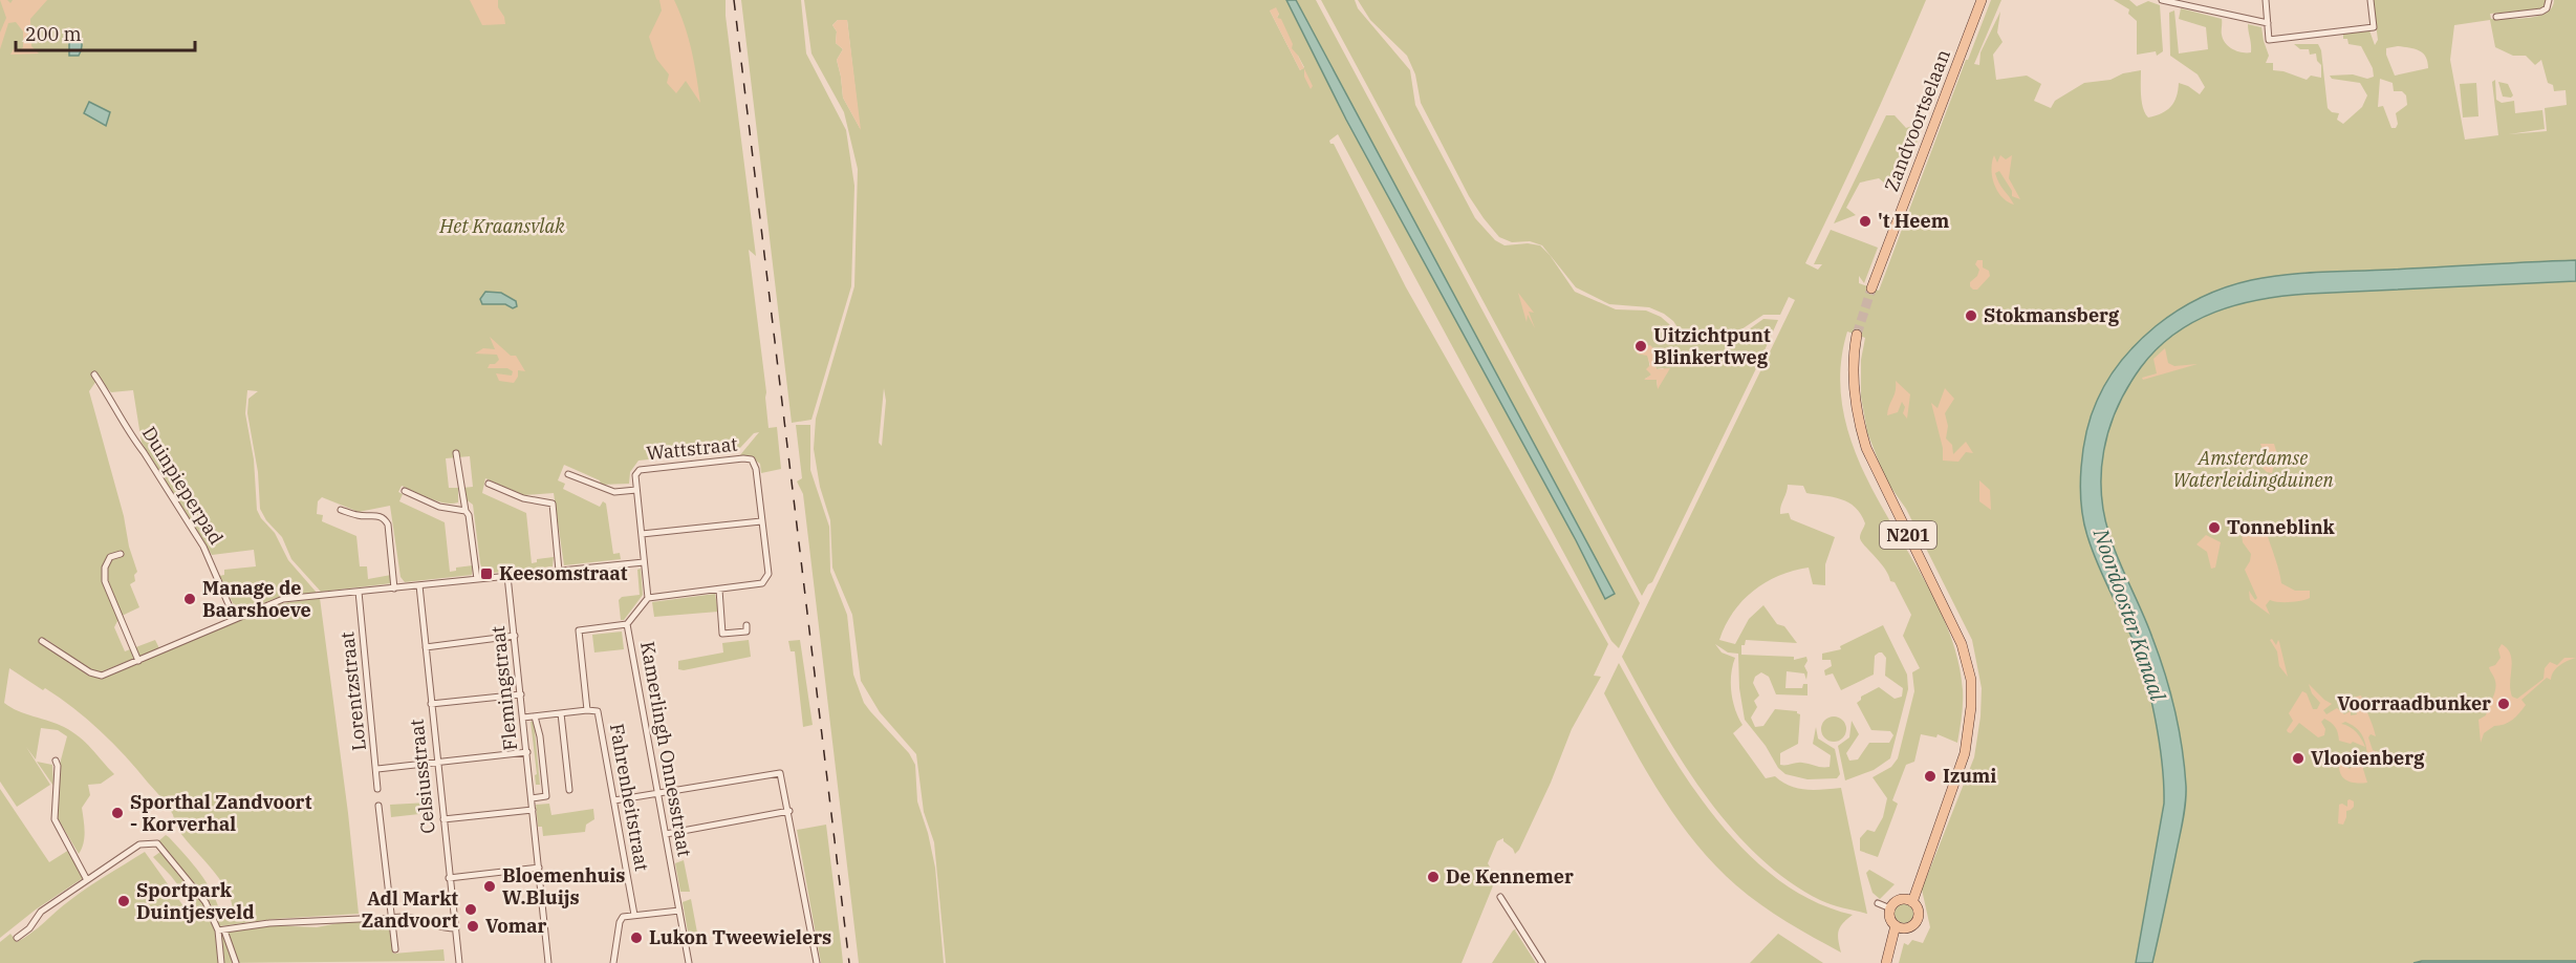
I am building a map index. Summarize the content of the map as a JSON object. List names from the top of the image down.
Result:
{
  "streets": {
    "main road": ["Zandvoortselaan", "N201"],
    "street": [
      "Wattstraat",
      "Duinpieperpad",
      "Flemingstraat",
      "Lorentzstraat",
      "Kamerlingh Onnesstraat",
      "Celsiusstraat",
      "Fahrenheitstraat"
    ]
  },
  "crossings": [
    ["Kamerlingh Onnesstraat", "Fahrenheitstraat"]
  ],
  "water": ["Noordooster Kanaal"],
  "parks": ["Het Kraansvlak", "Amsterdamse Waterleidingduinen"],
  "places": {
    "other": [
      "'t Heem",
      "Stokmansberg",
      "Uitzichtpunt Blinkertweg",
      "Tonneblink",
      "Manage de Baarshoeve",
      "Voorraadbunker",
      "Vlooienberg",
      "Izumi",
      "Sporthal Zandvoort - Korverhal",
      "De Kennemer",
      "Bloemenhuis W.Bluijs",
      "Sportpark Duintjesveld",
      "Adl Markt Zandvoort",
      "Vomar",
      "Lukon Tweewielers"
    ],
    "transit": ["Keesomstraat"]
  },
  "scale_bar": "200 m"
}
